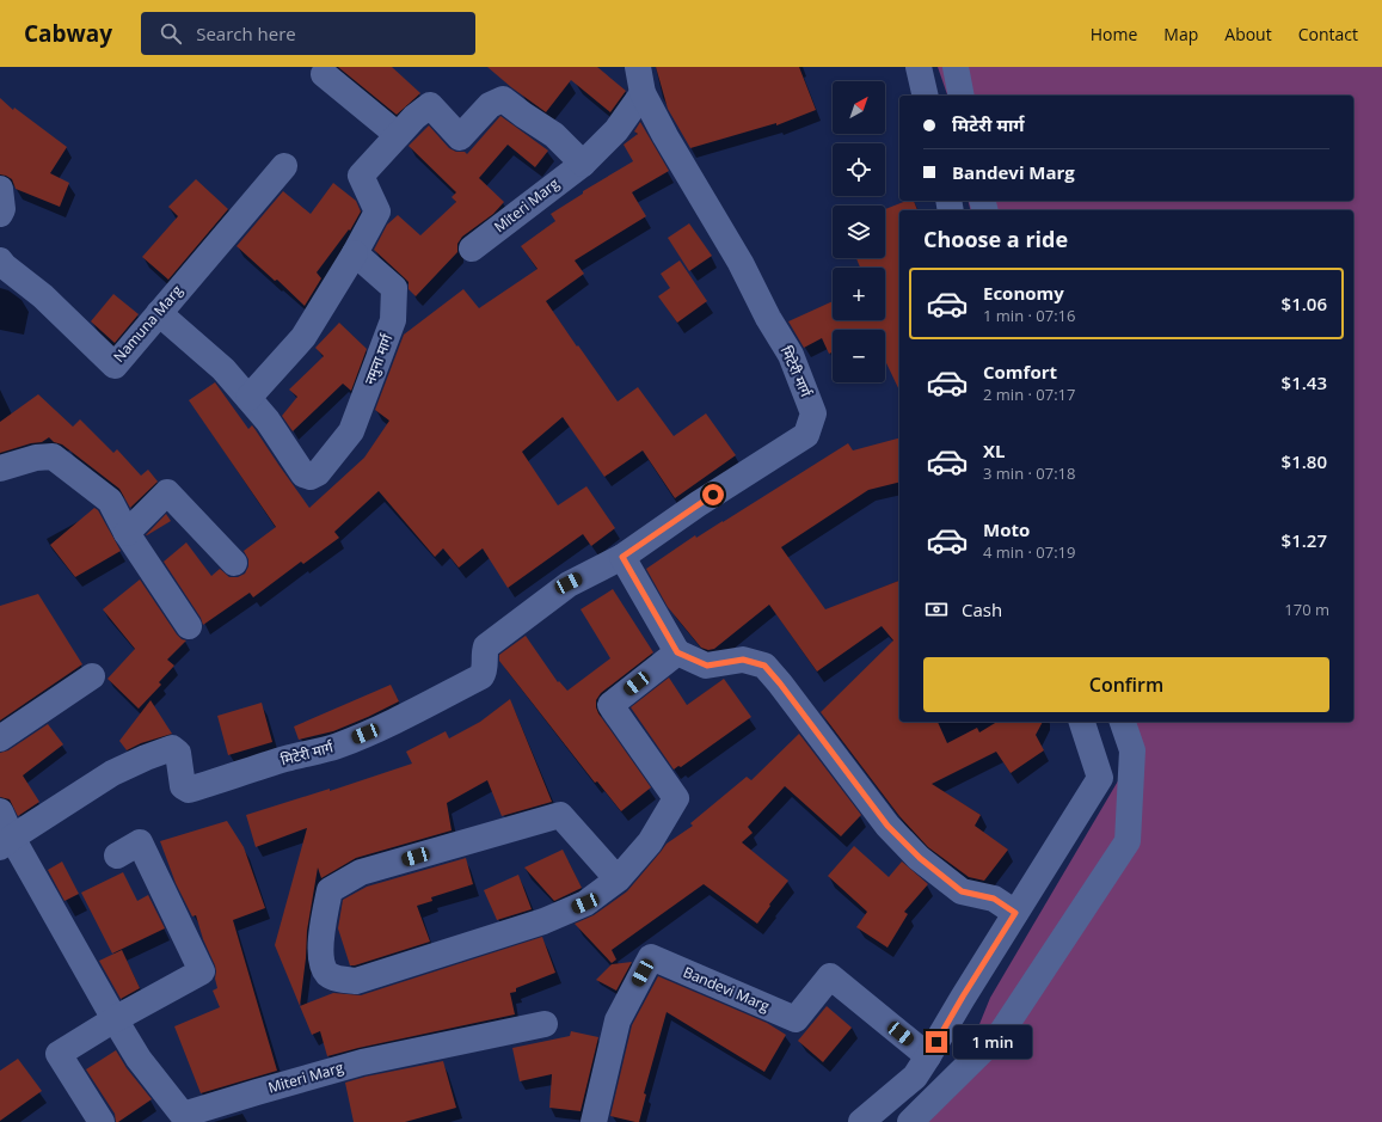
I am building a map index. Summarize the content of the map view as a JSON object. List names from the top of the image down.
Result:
{
  "streets": {
    "street": [
      "Miteri Marg",
      "Namuna Marg",
      "नमुना मार्ग",
      "मिटेरी मार्ग",
      "Bandevi Marg"
    ]
  },
  "crossings": [
    ["Miteri Marg", "मिटेरी मार्ग"],
    ["Namuna Marg", "नमुना मार्ग"]
  ],
  "north": "top right",
  "page": {
    "header": "Cabway",
    "search": "Search here",
    "nav": [
      "Home",
      "Map",
      "About",
      "Contact"
    ],
    "map_buttons": ["+", "−"],
    "banner": ["मिटेरी मार्ग", "Bandevi Marg"],
    "heading": "Choose a ride",
    "list": [
      {
        "name": "Economy",
        "note": "1 min · 07:16",
        "value": "$1.06"
      },
      {
        "name": "Comfort",
        "note": "2 min · 07:17",
        "value": "$1.43"
      },
      {
        "name": "XL",
        "note": "3 min · 07:18",
        "value": "$1.80"
      },
      {
        "name": "Moto",
        "note": "4 min · 07:19",
        "value": "$1.27"
      }
    ],
    "pay": ["Cash", "170 m"],
    "buttons": "Confirm",
    "bubble": "1 min"
  }
}
